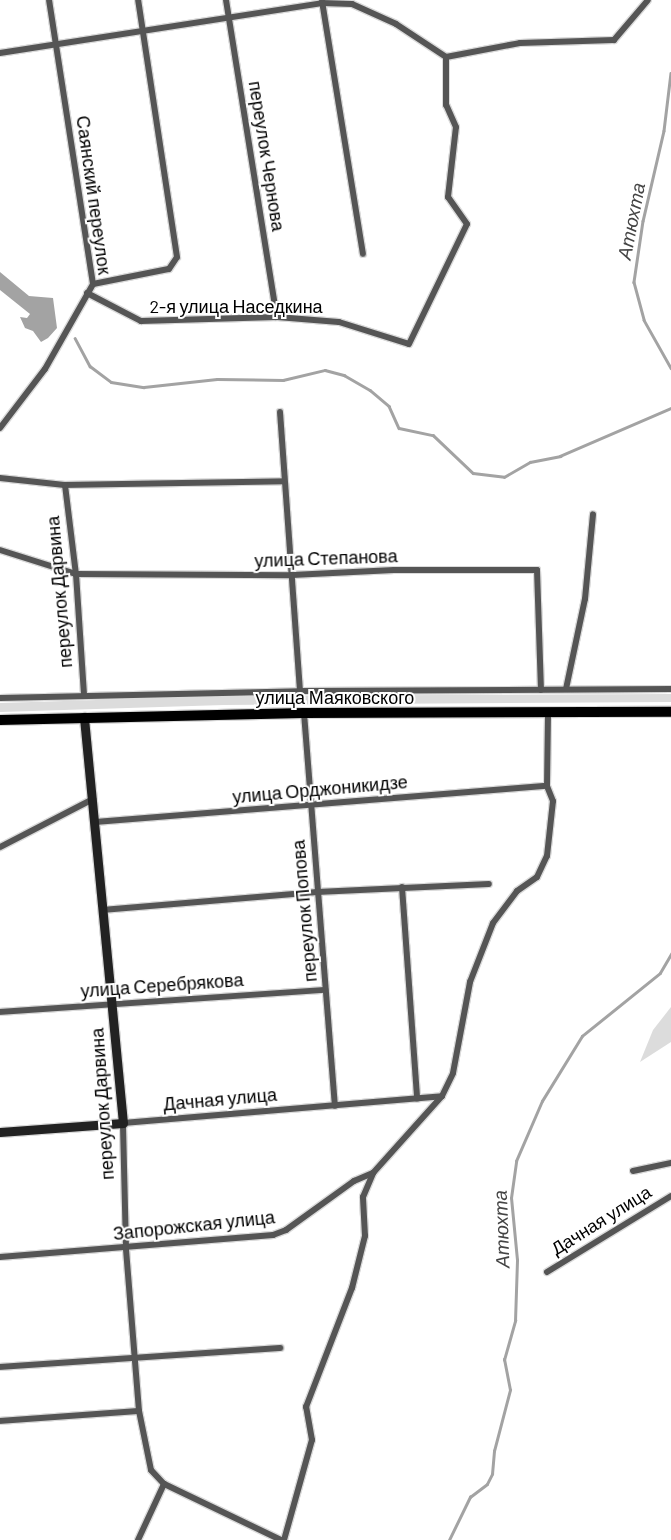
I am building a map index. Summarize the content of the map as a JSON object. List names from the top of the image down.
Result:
{
  "streets": {
    "main road": ["улица Маяковского"],
    "street": [
      "переулок Чернова",
      "Саянский переулок",
      "2-я улица Наседкина",
      "улица Степанова",
      "переулок Дарвина",
      "улица Орджоникидзе",
      "переулок Попова",
      "улица Серебрякова",
      "Дачная улица",
      "Запорожская улица"
    ]
  },
  "crossings": [
    ["переулок Чернова", "2-я улица Наседкина"],
    ["Саянский переулок", "2-я улица Наседкина"],
    ["улица Степанова", "переулок Дарвина"],
    ["улица Степанова", "улица Маяковского"],
    ["переулок Дарвина", "улица Маяковского"],
    ["переулок Дарвина", "улица Орджоникидзе"],
    ["переулок Дарвина", "улица Серебрякова"],
    ["переулок Дарвина", "Дачная улица"],
    ["переулок Дарвина", "Запорожская улица"],
    ["улица Маяковского", "переулок Попова"],
    ["улица Орджоникидзе", "переулок Попова"],
    ["переулок Попова", "улица Серебрякова"],
    ["переулок Попова", "Дачная улица"]
  ],
  "water": ["Атюхта"]
}
